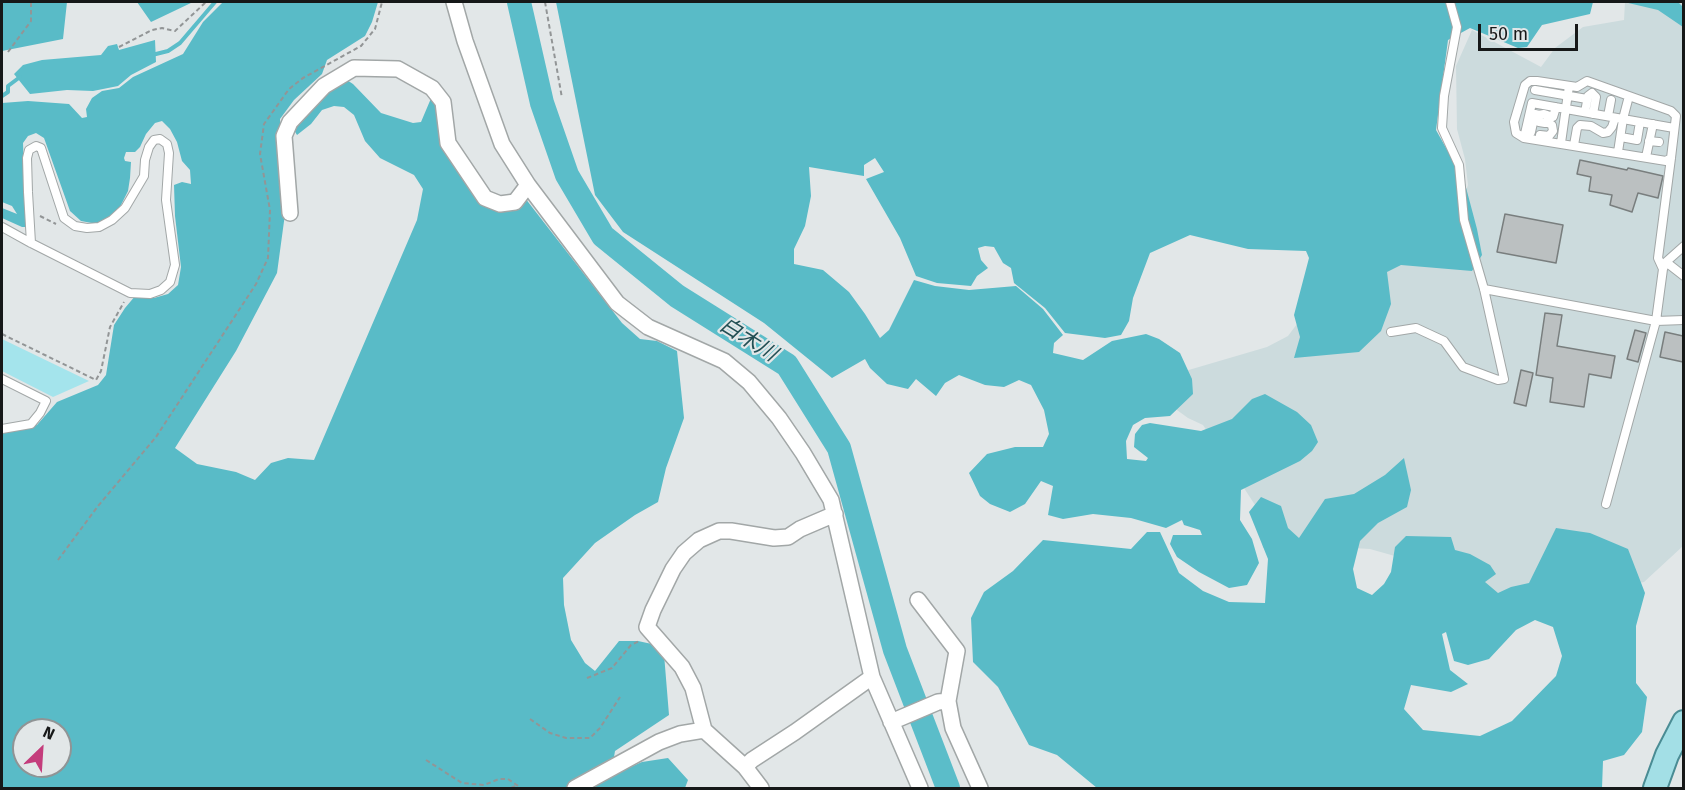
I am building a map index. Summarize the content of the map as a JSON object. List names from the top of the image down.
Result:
{
  "water": ["白木川"],
  "scale_bar": "50 m",
  "north": "top right"
}
